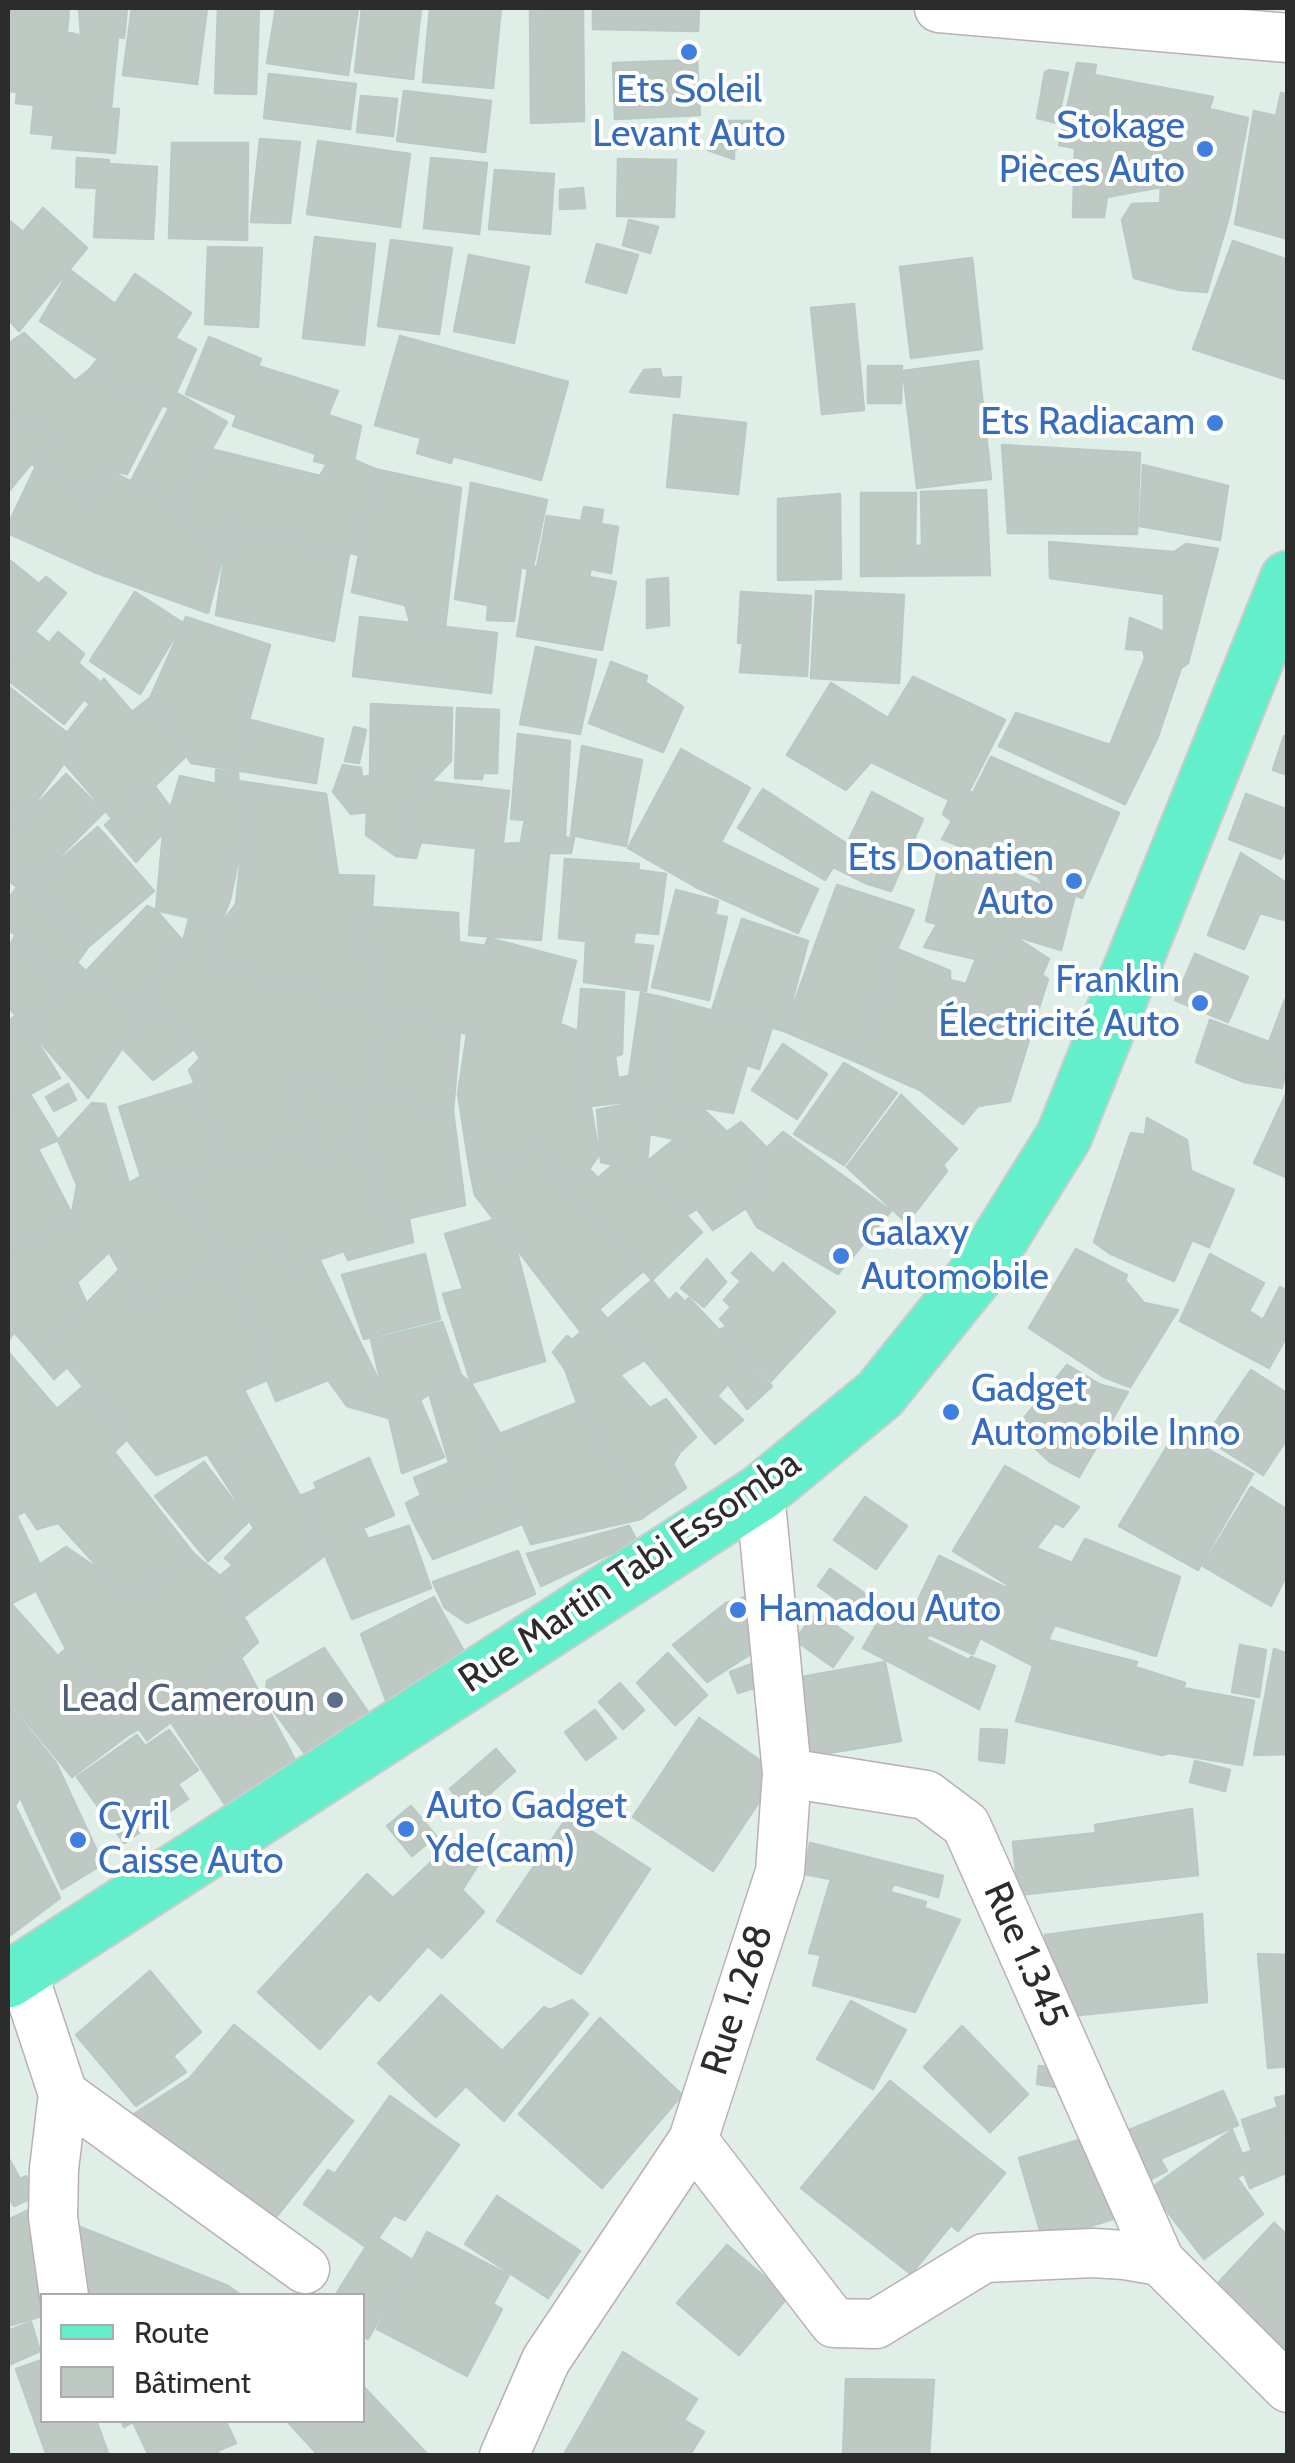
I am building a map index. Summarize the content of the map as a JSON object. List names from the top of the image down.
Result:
{
  "streets": {
    "main road": ["Rue Martin Tabi Essomba"],
    "street": ["Rue 1.345", "Rue 1.268"]
  },
  "crossings": [
    ["Rue Martin Tabi Essomba", "Rue 1.268"],
    ["Rue 1.345", "Rue 1.268"]
  ],
  "places": [
    "Ets Soleil Levant Auto",
    "Stokage Pièces Auto",
    "Ets Radiacam",
    "Ets Donatien Auto",
    "Franklin Électricité Auto",
    "Galaxy Automobile",
    "Gadget Automobile Inno",
    "Hamadou Auto",
    "Lead Cameroun",
    "Auto Gadget Yde(cam)",
    "Cyril Caisse Auto"
  ],
  "legend": ["Route", "Bâtiment"]
}
